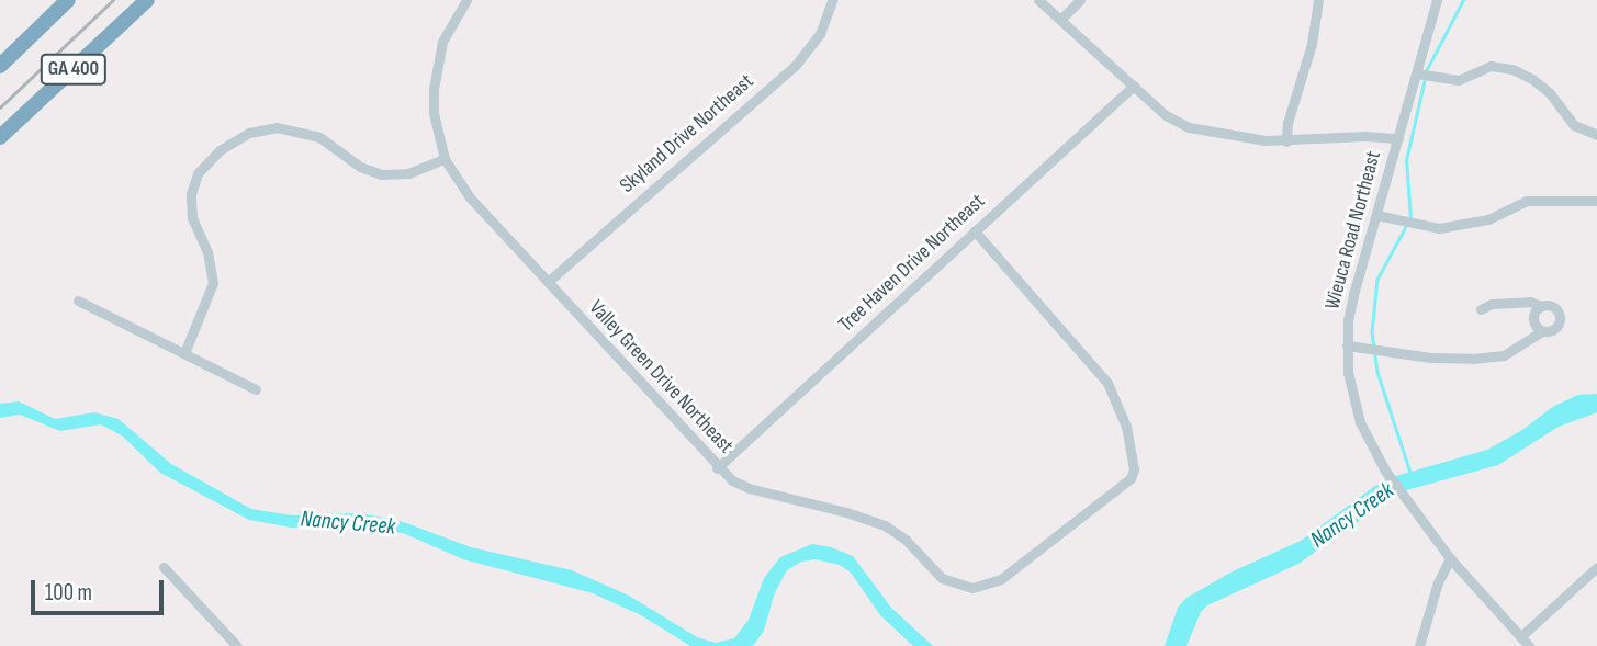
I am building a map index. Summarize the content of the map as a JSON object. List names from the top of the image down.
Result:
{
  "streets": {
    "highway": ["GA 400"],
    "street": [
      "Skyland Drive Northeast",
      "Wieuca Road Northeast",
      "Tree Haven Drive Northeast",
      "Valley Green Drive Northeast"
    ]
  },
  "crossings": [
    ["Skyland Drive Northeast", "Valley Green Drive Northeast"],
    ["Tree Haven Drive Northeast", "Valley Green Drive Northeast"]
  ],
  "water": ["Nancy Creek"],
  "scale_bar": "100 m"
}
